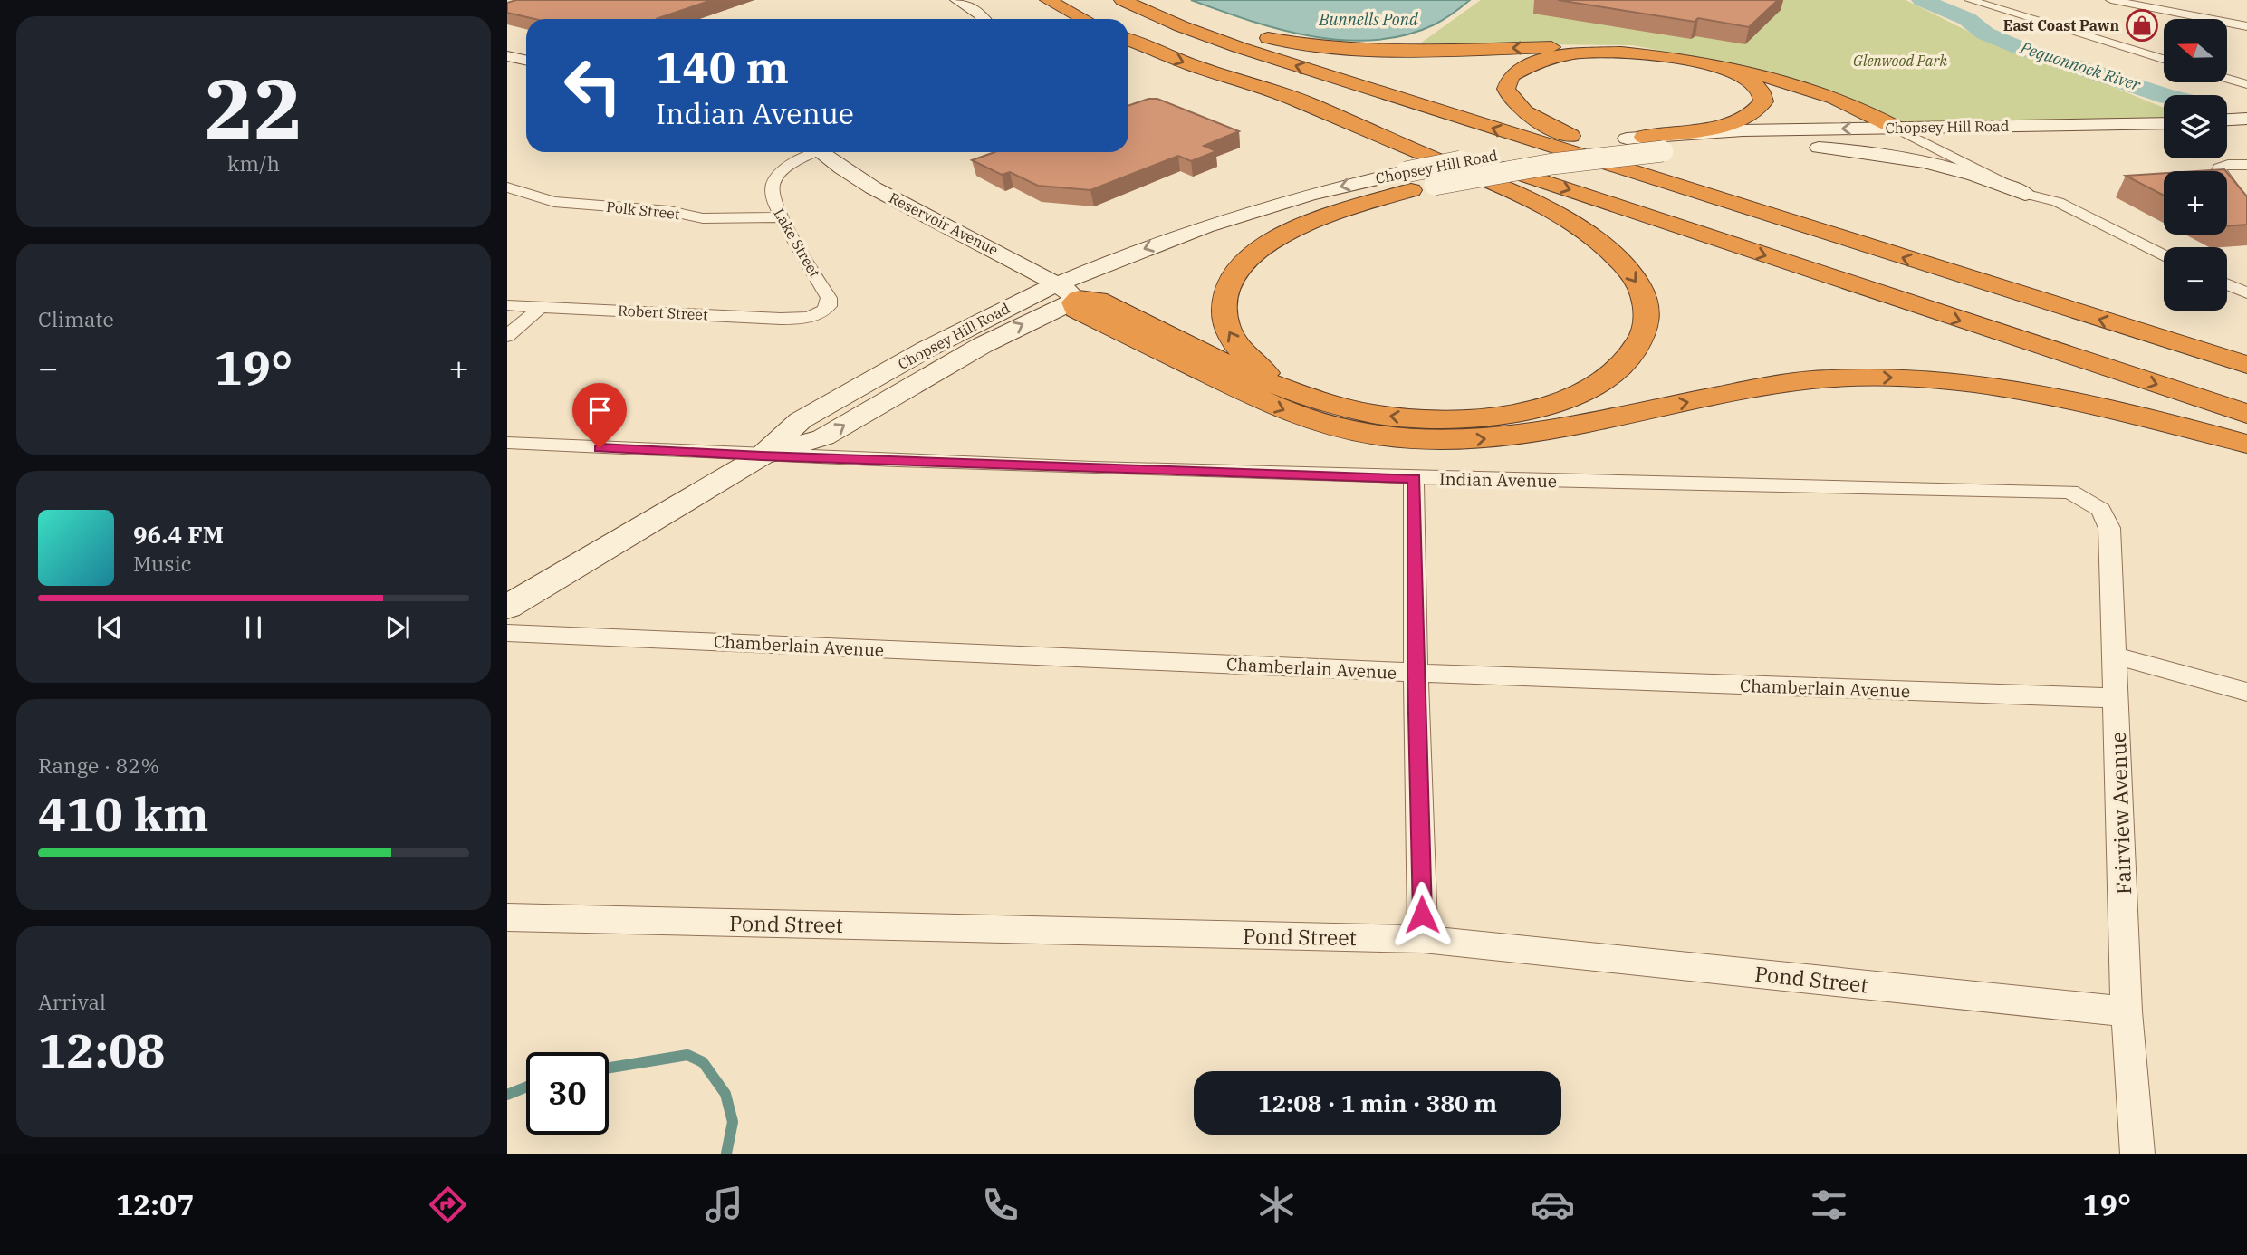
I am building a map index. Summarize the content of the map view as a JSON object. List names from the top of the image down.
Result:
{
  "streets": {
    "main road": ["Chopsey Hill Road", "Reservoir Avenue"],
    "street": [
      "Polk Street",
      "Lake Street",
      "Robert Street",
      "Indian Avenue",
      "Chamberlain Avenue",
      "Fairview Avenue",
      "Pond Street"
    ]
  },
  "crossings": [
    ["Chopsey Hill Road", "Reservoir Avenue"],
    ["Chopsey Hill Road", "Indian Avenue"],
    ["Polk Street", "Lake Street"],
    ["Lake Street", "Robert Street"],
    ["Indian Avenue", "Fairview Avenue"],
    ["Chamberlain Avenue", "Fairview Avenue"],
    ["Fairview Avenue", "Pond Street"]
  ],
  "water": ["Bunnells Pond", "Pequonnock River"],
  "parks": ["Glenwood Park"],
  "places": {
    "shop": ["East Coast Pawn"]
  },
  "north": "left",
  "page": {
    "tile": [
      ["22", "km/h"],
      "Climate",
      ["Range · 82%", "410 km"],
      ["Arrival", "12:08"]
    ],
    "map_buttons": ["+", "−"],
    "turn": ["140 m", "Indian Avenue"],
    "heat": ["−", "19°", "+"],
    "song": ["96.4 FM", "Music"],
    "limit": "30",
    "trip": "12:08 · 1 min · 380 m",
    "tabs": ["12:07", "19°"]
  }
}
